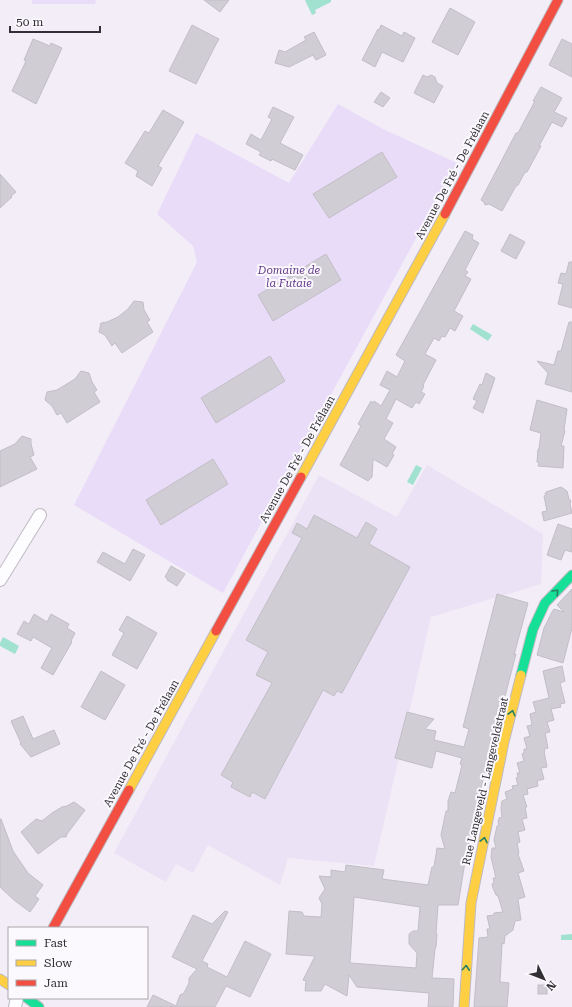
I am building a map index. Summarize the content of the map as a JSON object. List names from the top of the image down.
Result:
{
  "streets": {
    "main road": ["Avenue De Fré - De Frélaan", "Rue Langeveld - Langeveldstraat"]
  },
  "one_way": ["Rue Langeveld - Langeveldstraat"],
  "parks": ["Domaine de la Futaie"],
  "legend": ["Fast", "Slow", "Jam"],
  "scale_bar": "50 m",
  "north": "bottom right"
}
